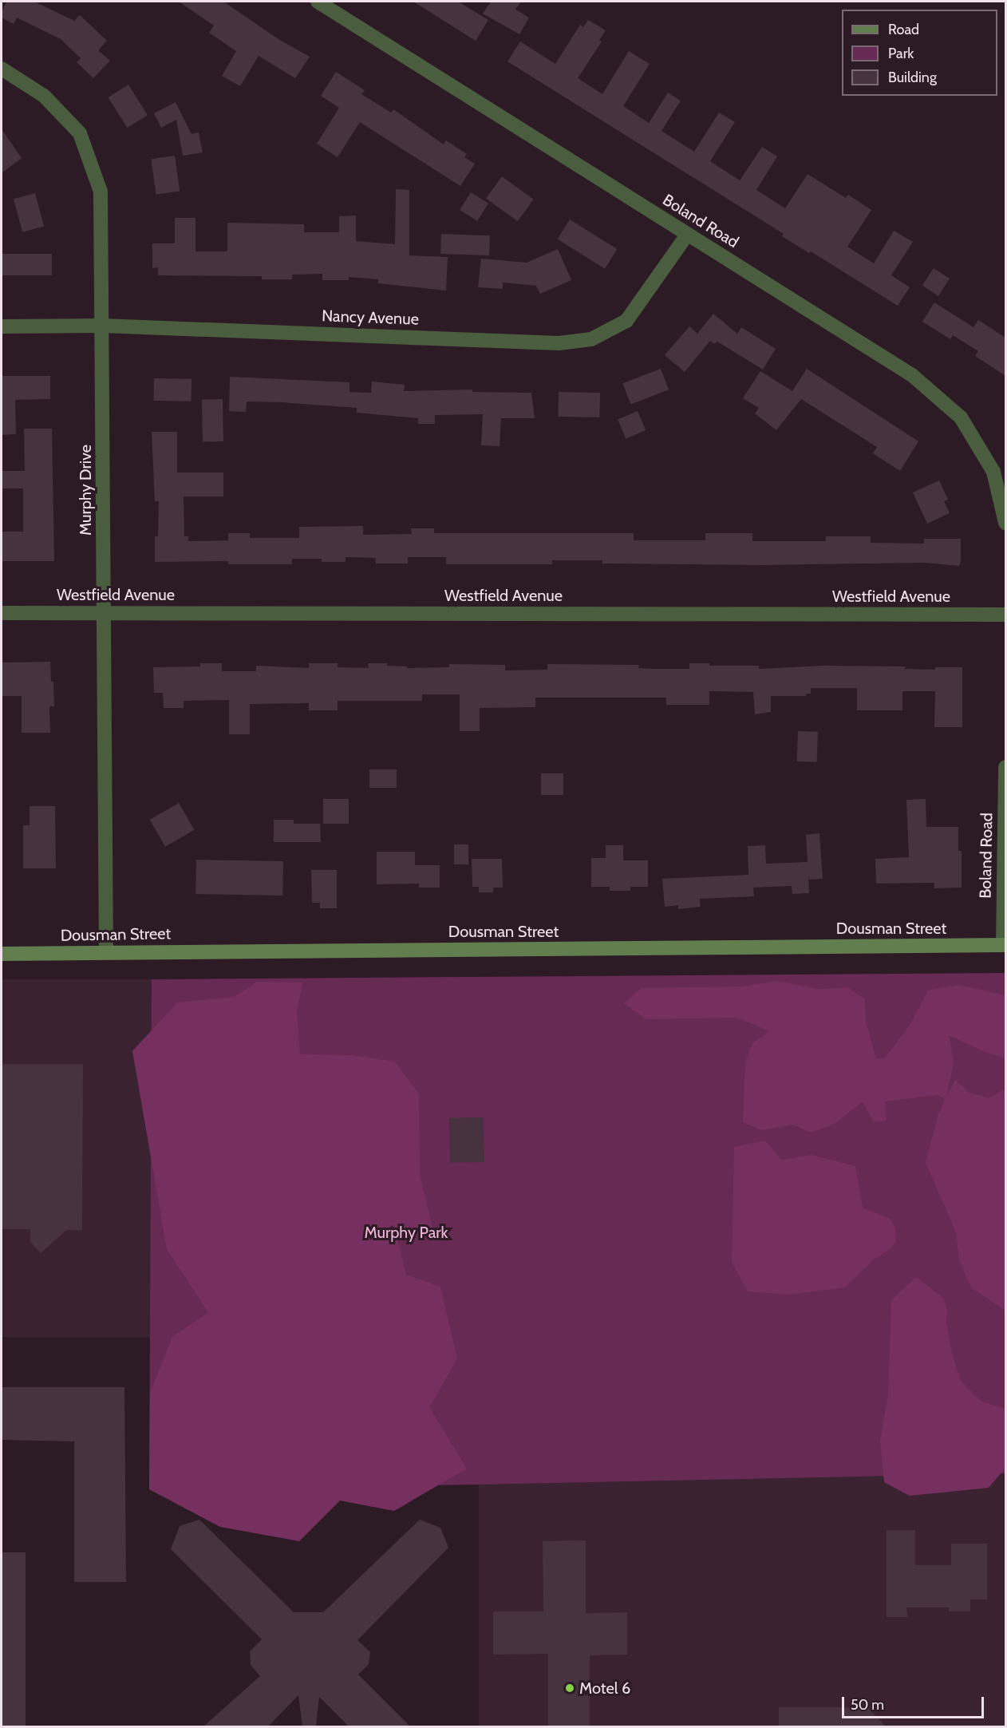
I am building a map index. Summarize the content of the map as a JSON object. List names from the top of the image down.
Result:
{
  "streets": {
    "street": [
      "Boland Road",
      "Nancy Avenue",
      "Murphy Drive",
      "Westfield Avenue",
      "Dousman Street"
    ]
  },
  "crossings": [
    ["Boland Road", "Nancy Avenue"],
    ["Boland Road", "Dousman Street"],
    ["Nancy Avenue", "Murphy Drive"],
    ["Murphy Drive", "Westfield Avenue"],
    ["Murphy Drive", "Dousman Street"]
  ],
  "parks": ["Murphy Park"],
  "places": ["Motel 6"],
  "legend": ["Road", "Park", "Building"],
  "scale_bar": "50 m"
}
